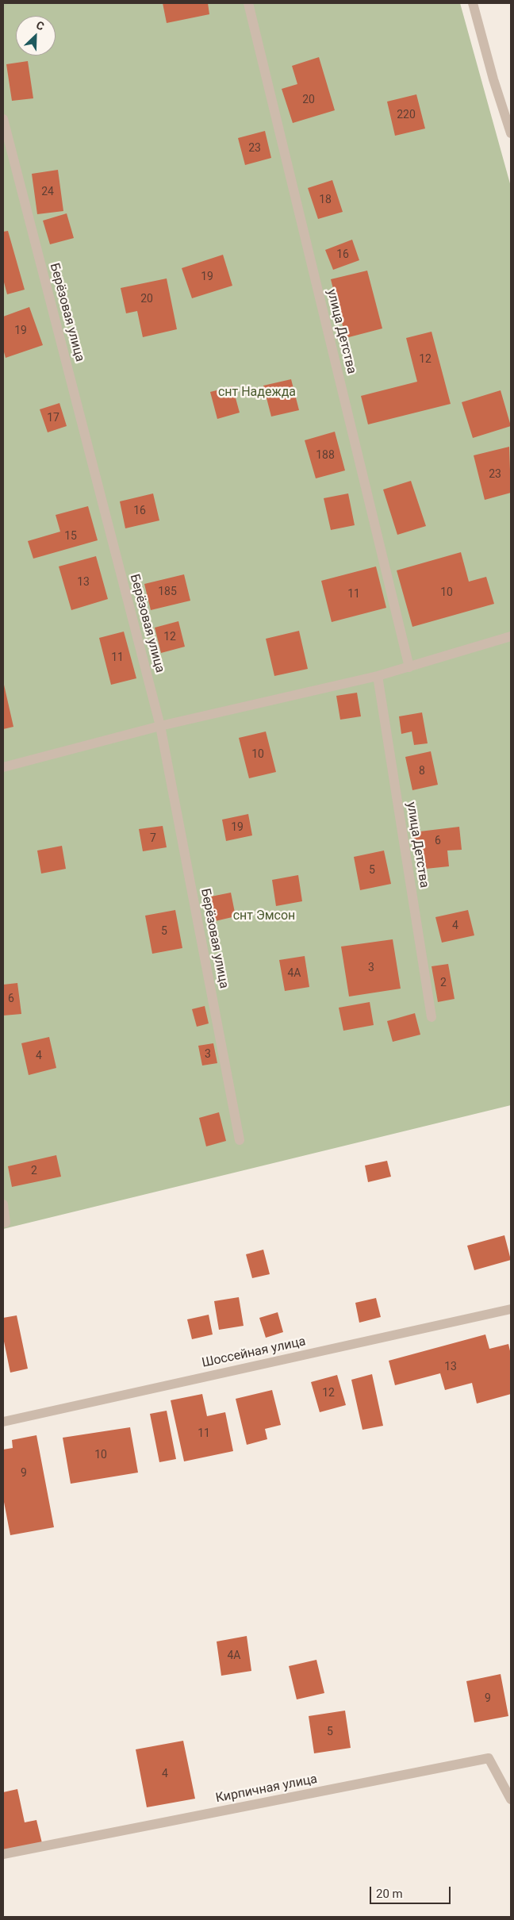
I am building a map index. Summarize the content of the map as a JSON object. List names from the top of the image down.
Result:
{
  "streets": {
    "street": [
      "Берёзовая улица",
      "улица Детства",
      "Шоссейная улица",
      "Кирпичная улица"
    ]
  },
  "parks": ["снт Надежда", "снт Эмсон"],
  "house_numbers": [
    "20",
    "220",
    "23",
    "24",
    "18",
    "16",
    "19",
    "20",
    "19",
    "12",
    "17",
    "188",
    "23",
    "16",
    "15",
    "13",
    "185",
    "10",
    "11",
    "12",
    "11",
    "10",
    "8",
    "19",
    "7",
    "6",
    "5",
    "4",
    "5",
    "3",
    "4А",
    "2",
    "6",
    "3",
    "4",
    "2",
    "13",
    "12",
    "11",
    "10",
    "9",
    "4А",
    "9",
    "5",
    "4"
  ],
  "scale_bar": "20 m",
  "north": "top right"
}
